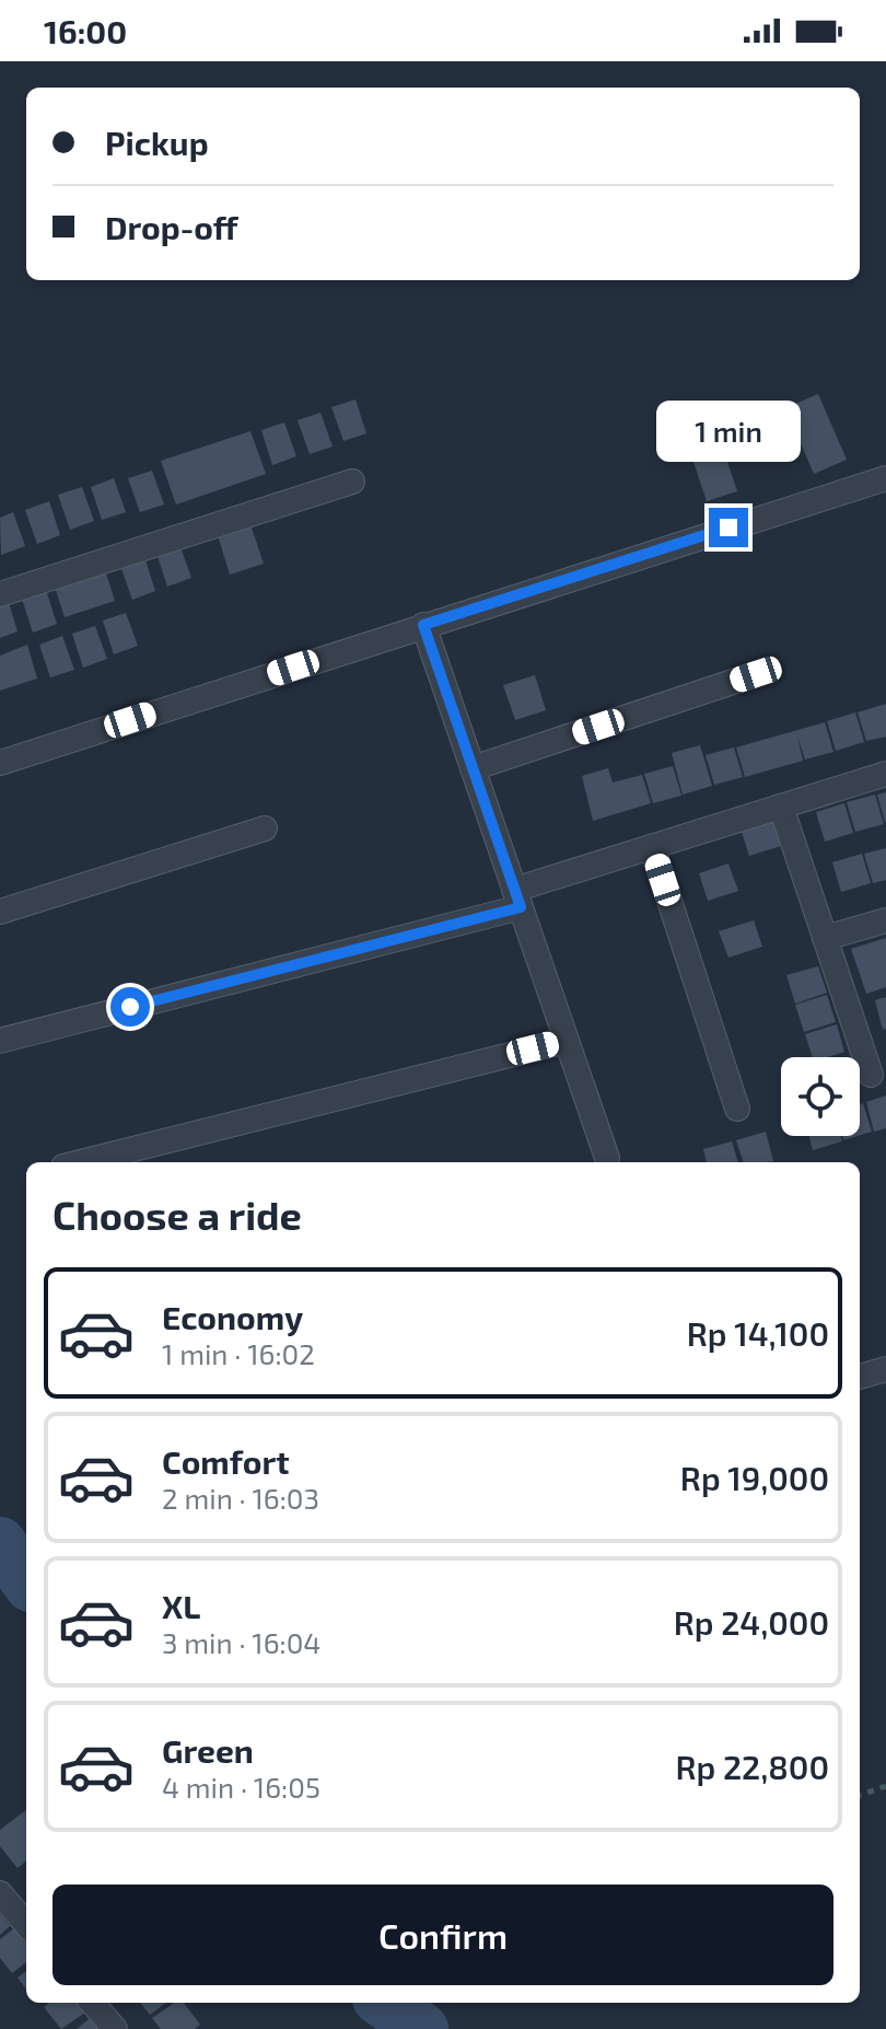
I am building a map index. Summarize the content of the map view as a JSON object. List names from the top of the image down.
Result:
{
  "page": {
    "status": "16:00",
    "banner": ["Pickup", "Drop-off"],
    "bubble": "1 min",
    "heading": "Choose a ride",
    "list": [
      {
        "name": "Economy",
        "note": "1 min · 16:02",
        "value": "Rp 14,100"
      },
      {
        "name": "Comfort",
        "note": "2 min · 16:03",
        "value": "Rp 19,000"
      },
      {
        "name": "XL",
        "note": "3 min · 16:04",
        "value": "Rp 24,000"
      },
      {
        "name": "Green",
        "note": "4 min · 16:05",
        "value": "Rp 22,800"
      }
    ],
    "buttons": "Confirm"
  }
}
